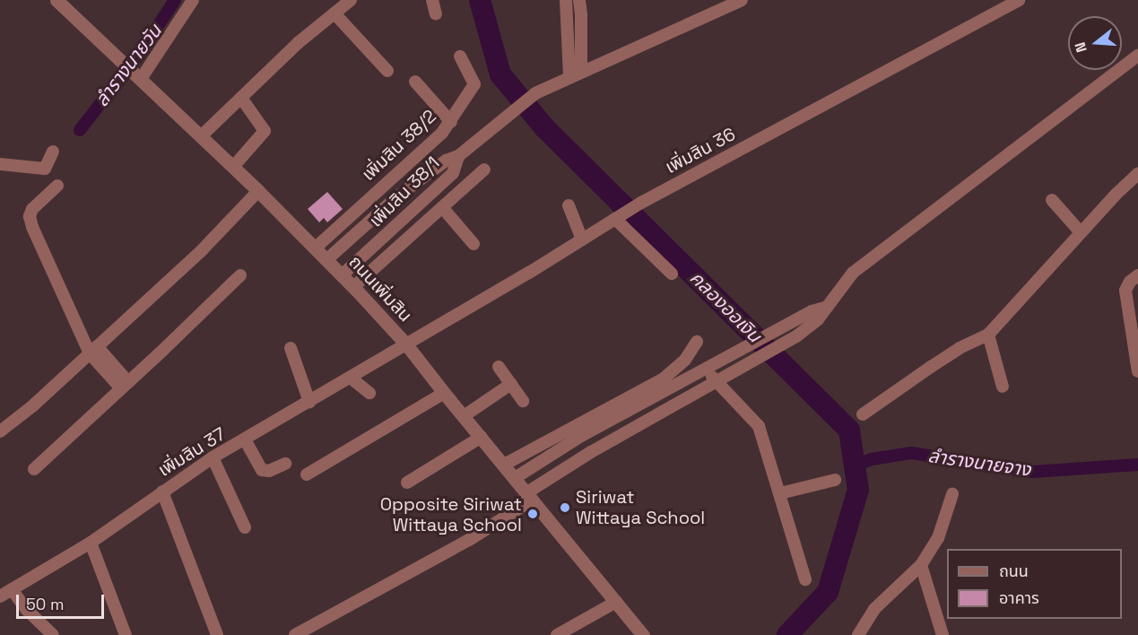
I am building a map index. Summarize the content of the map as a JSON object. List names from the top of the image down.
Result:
{
  "streets": {
    "street": [
      "เพิ่มสิน 38/2",
      "เพิ่มสิน 36",
      "เพิ่มสิน 38/1",
      "ถนนเพิ่มสิน",
      "เพิ่มสิน 37"
    ]
  },
  "crossings": [
    ["เพิ่มสิน 38/2", "ถนนเพิ่มสิน"],
    ["เพิ่มสิน 36", "ถนนเพิ่มสิน"],
    ["เพิ่มสิน 36", "เพิ่มสิน 37"],
    ["เพิ่มสิน 38/1", "ถนนเพิ่มสิน"],
    ["ถนนเพิ่มสิน", "เพิ่มสิน 37"]
  ],
  "water": ["ลำรางนายวัน", "คลองออเงิน", "ลำรางนายจาง"],
  "places": ["Siriwat Wittaya School", "Opposite Siriwat Wittaya School"],
  "legend": ["ถนน", "อาคาร"],
  "scale_bar": "50 m",
  "north": "left"
}
